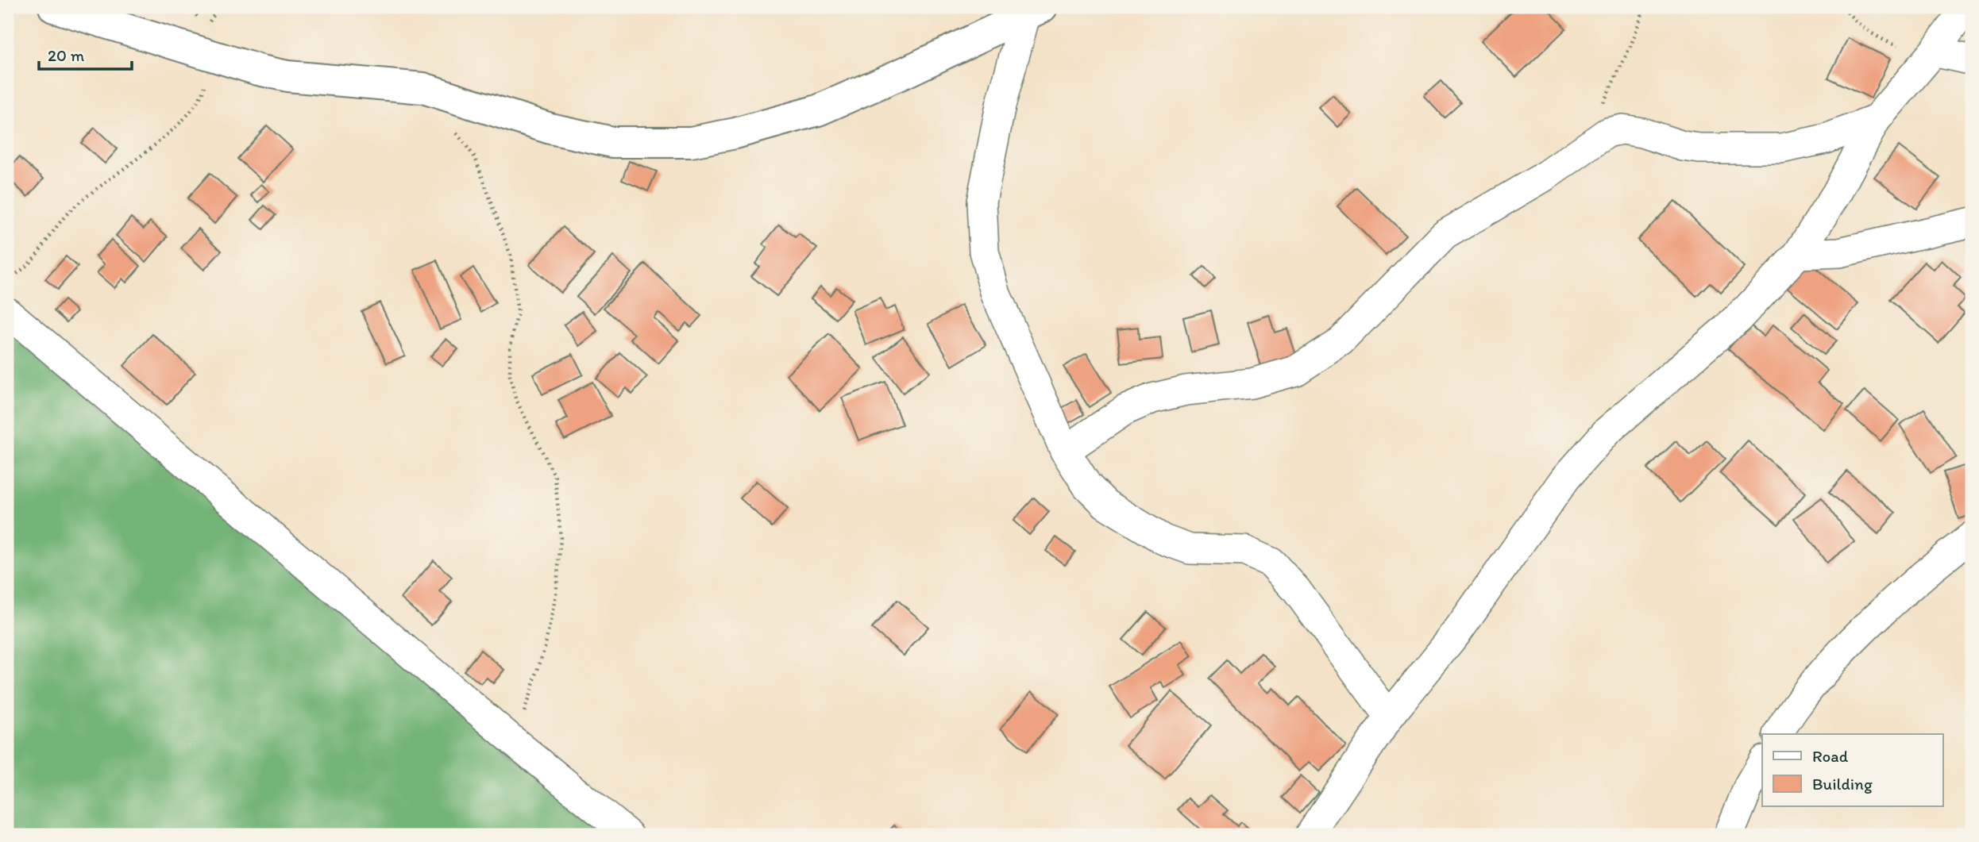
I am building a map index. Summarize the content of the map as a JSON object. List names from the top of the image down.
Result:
{
  "legend": ["Road", "Building"],
  "scale_bar": "20 m"
}
